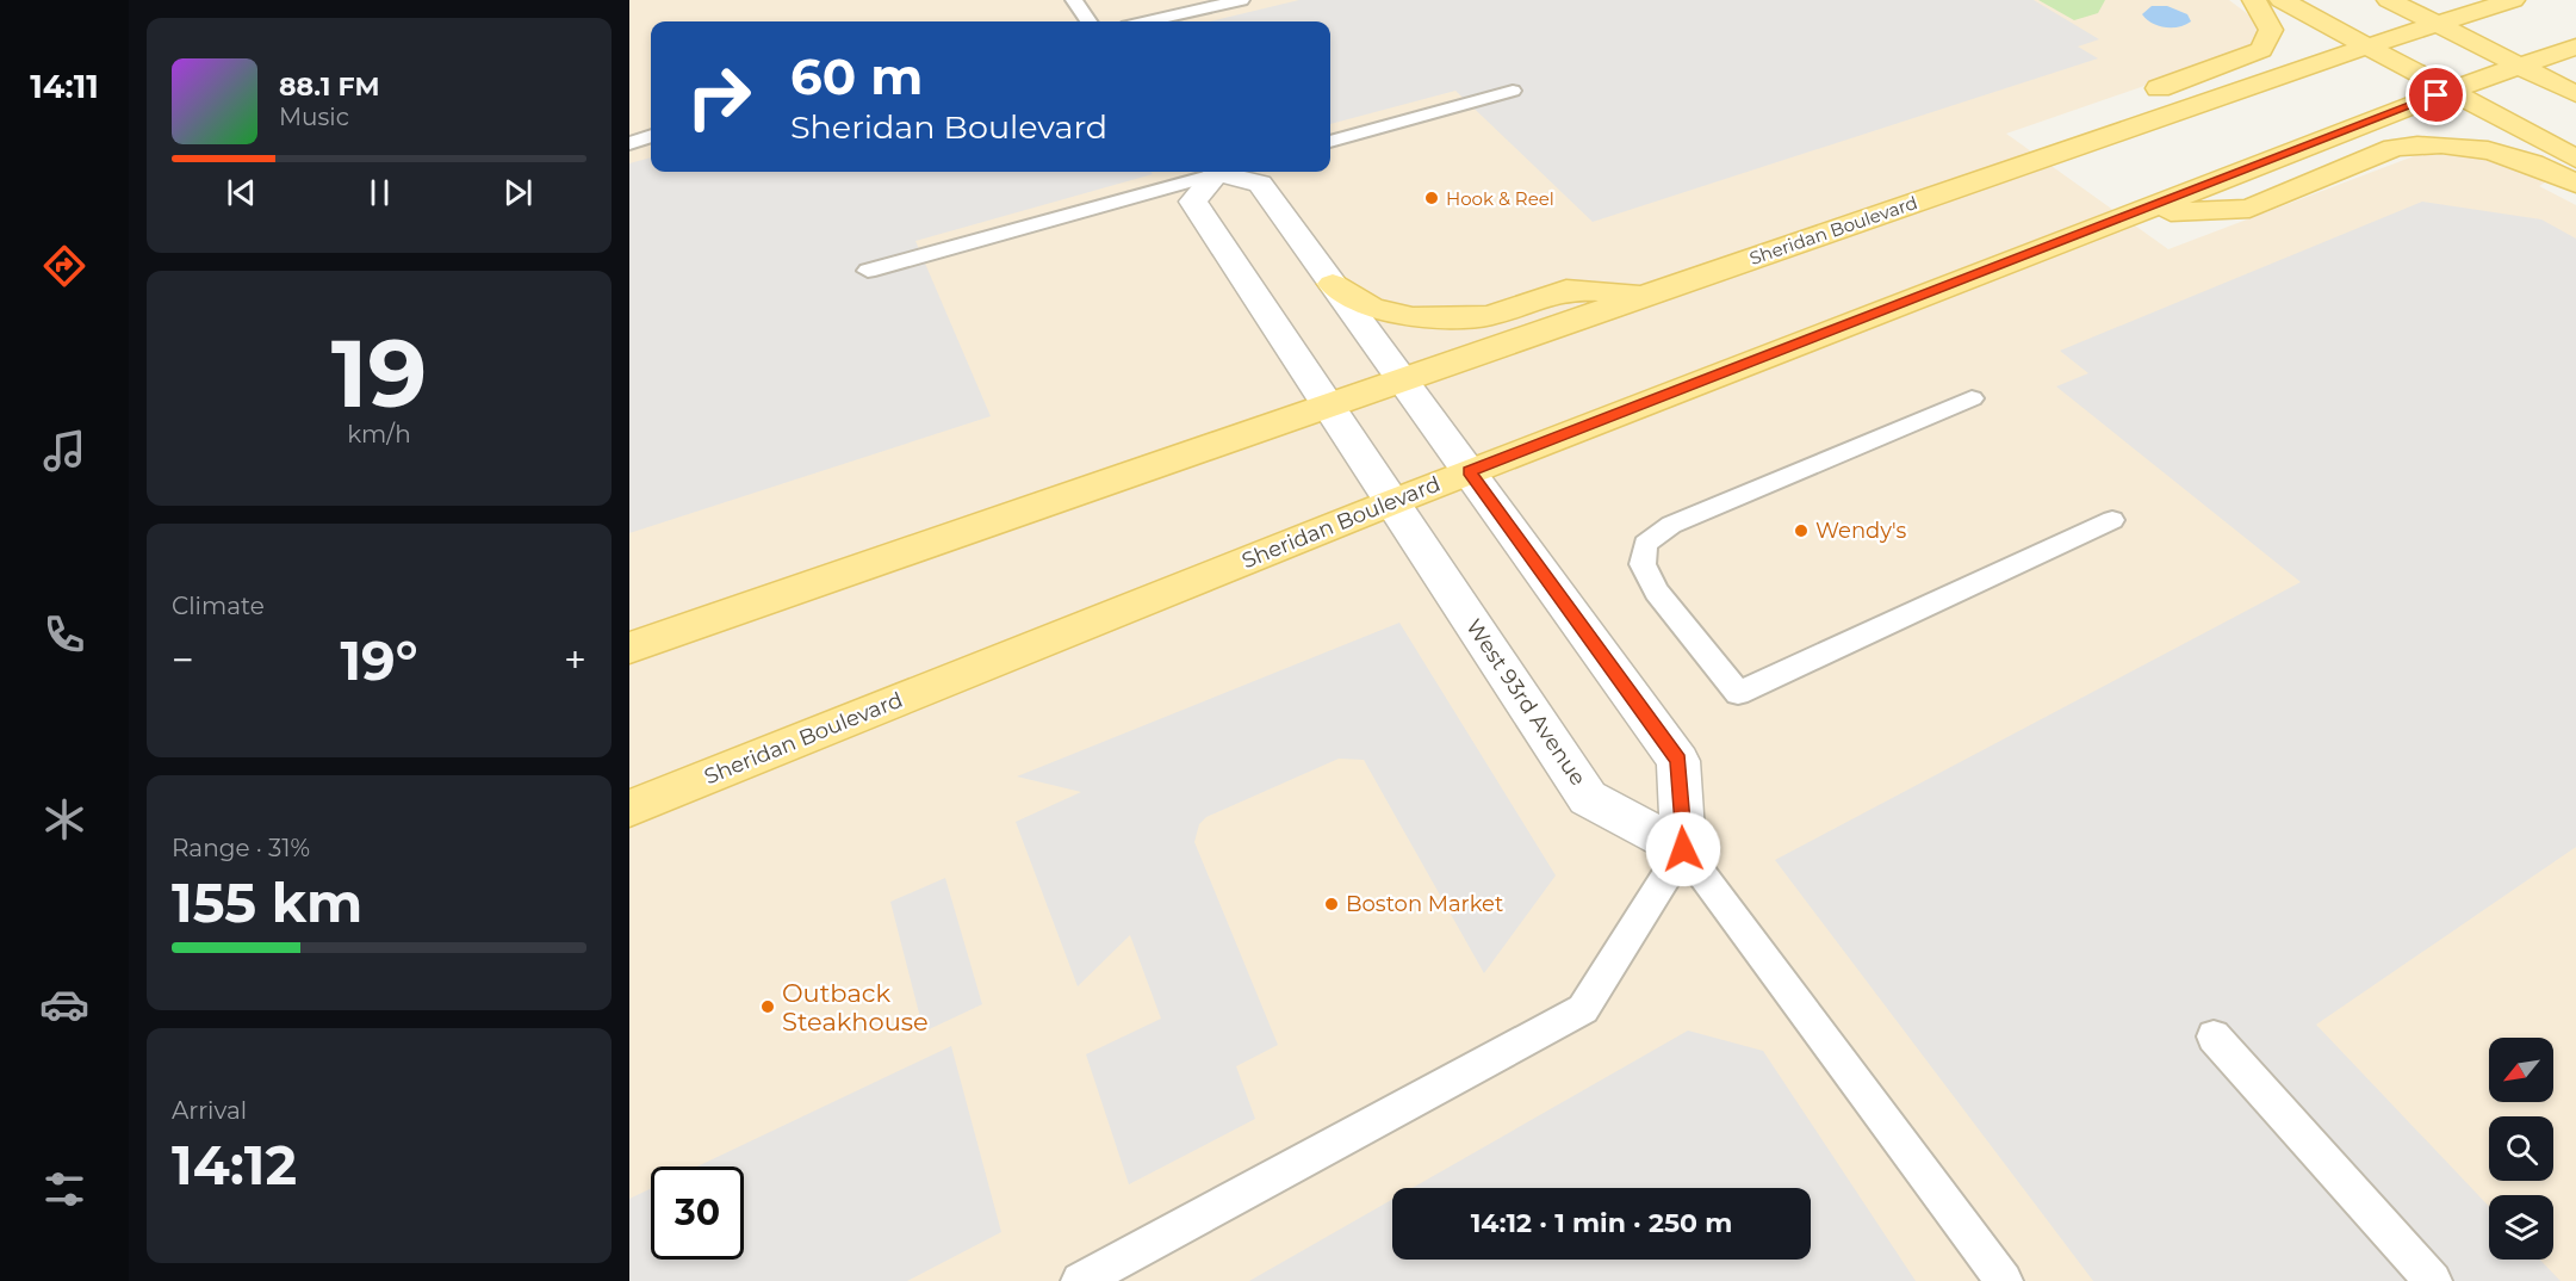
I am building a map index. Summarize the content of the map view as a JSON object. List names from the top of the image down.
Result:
{
  "streets": {
    "main road": ["Sheridan Boulevard"],
    "street": ["West 93rd Avenue"]
  },
  "crossings": [
    ["Sheridan Boulevard", "West 93rd Avenue"]
  ],
  "places": [
    "Hook & Reel",
    "Wendy's",
    "Boston Market",
    "Outback Steakhouse"
  ],
  "north": "bottom left",
  "page": {
    "tabs": "14:11",
    "turn": ["60 m", "Sheridan Boulevard"],
    "song": ["88.1 FM", "Music"],
    "tile": [
      ["19", "km/h"],
      "Climate",
      ["Range · 31%", "155 km"],
      ["Arrival", "14:12"]
    ],
    "heat": ["−", "19°", "+"],
    "limit": "30",
    "trip": "14:12 · 1 min · 250 m"
  }
}
